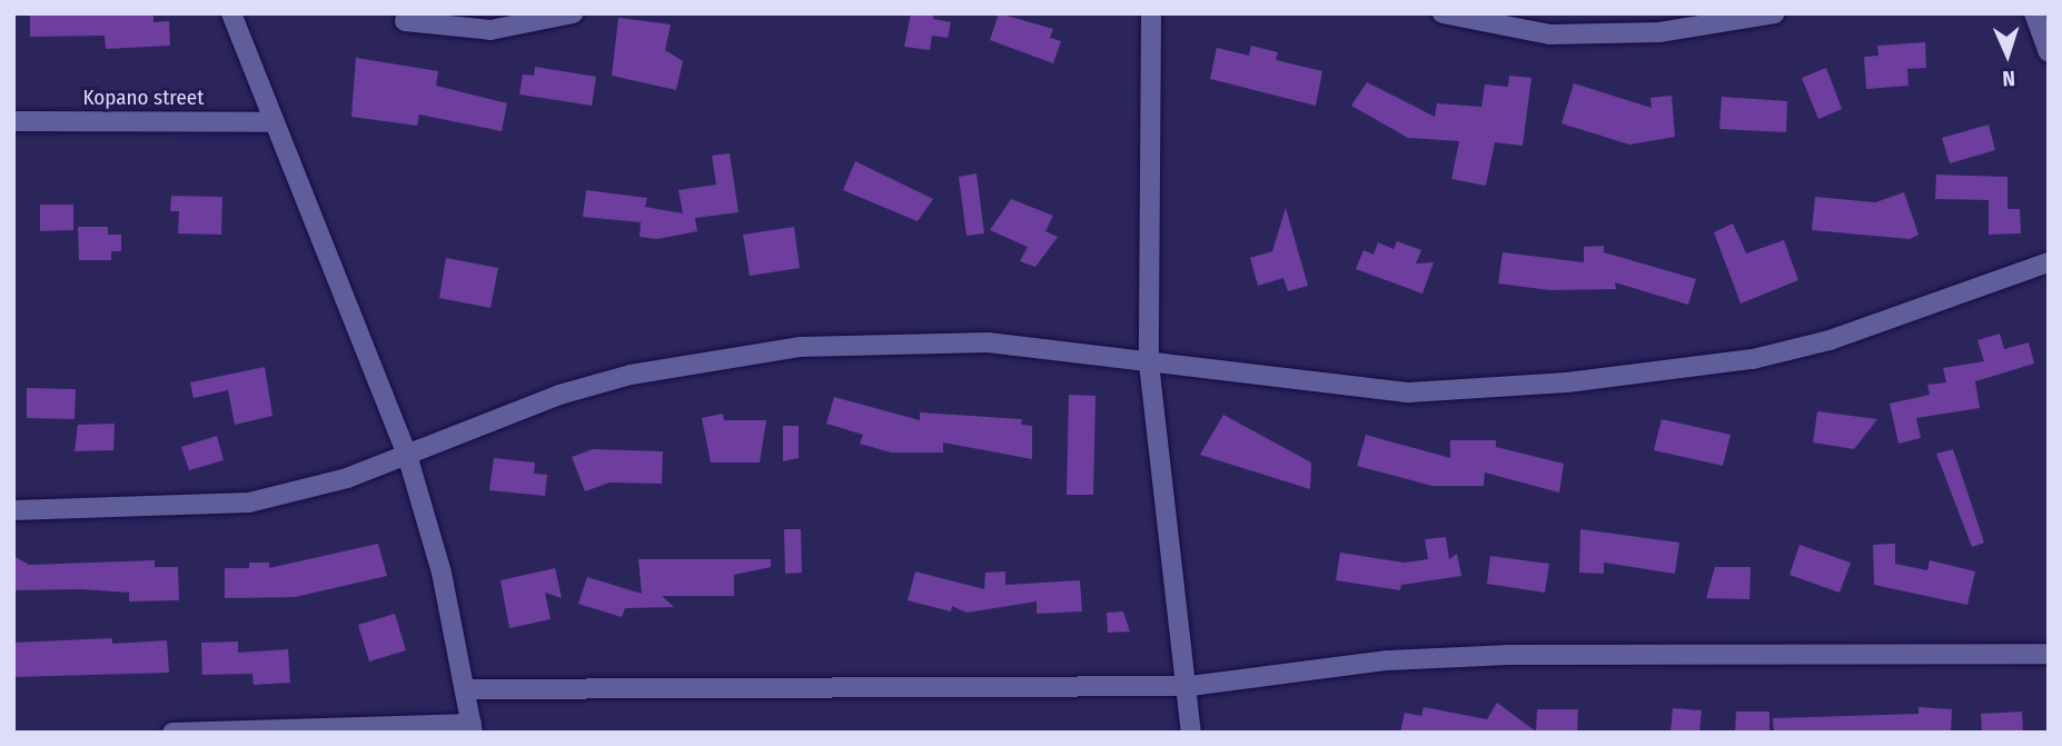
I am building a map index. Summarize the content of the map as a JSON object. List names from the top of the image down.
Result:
{
  "streets": {
    "street": ["Kopano street"]
  },
  "north": "bottom"
}
